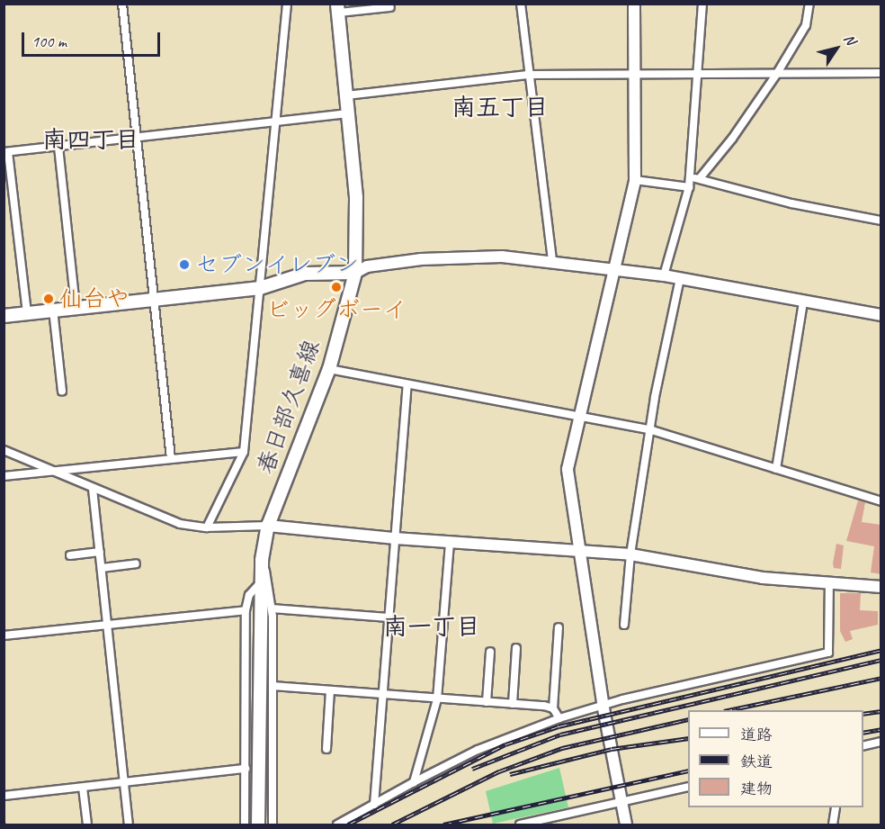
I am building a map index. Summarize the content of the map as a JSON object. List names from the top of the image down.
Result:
{
  "streets": {
    "main road": ["春日部久喜線"]
  },
  "districts": ["南五丁目", "南四丁目", "南一丁目"],
  "places": ["セブンイレブン", "ビッグボーイ", "仙台や"],
  "legend": ["道路", "鉄道", "建物"],
  "scale_bar": "100 m",
  "north": "top right"
}
